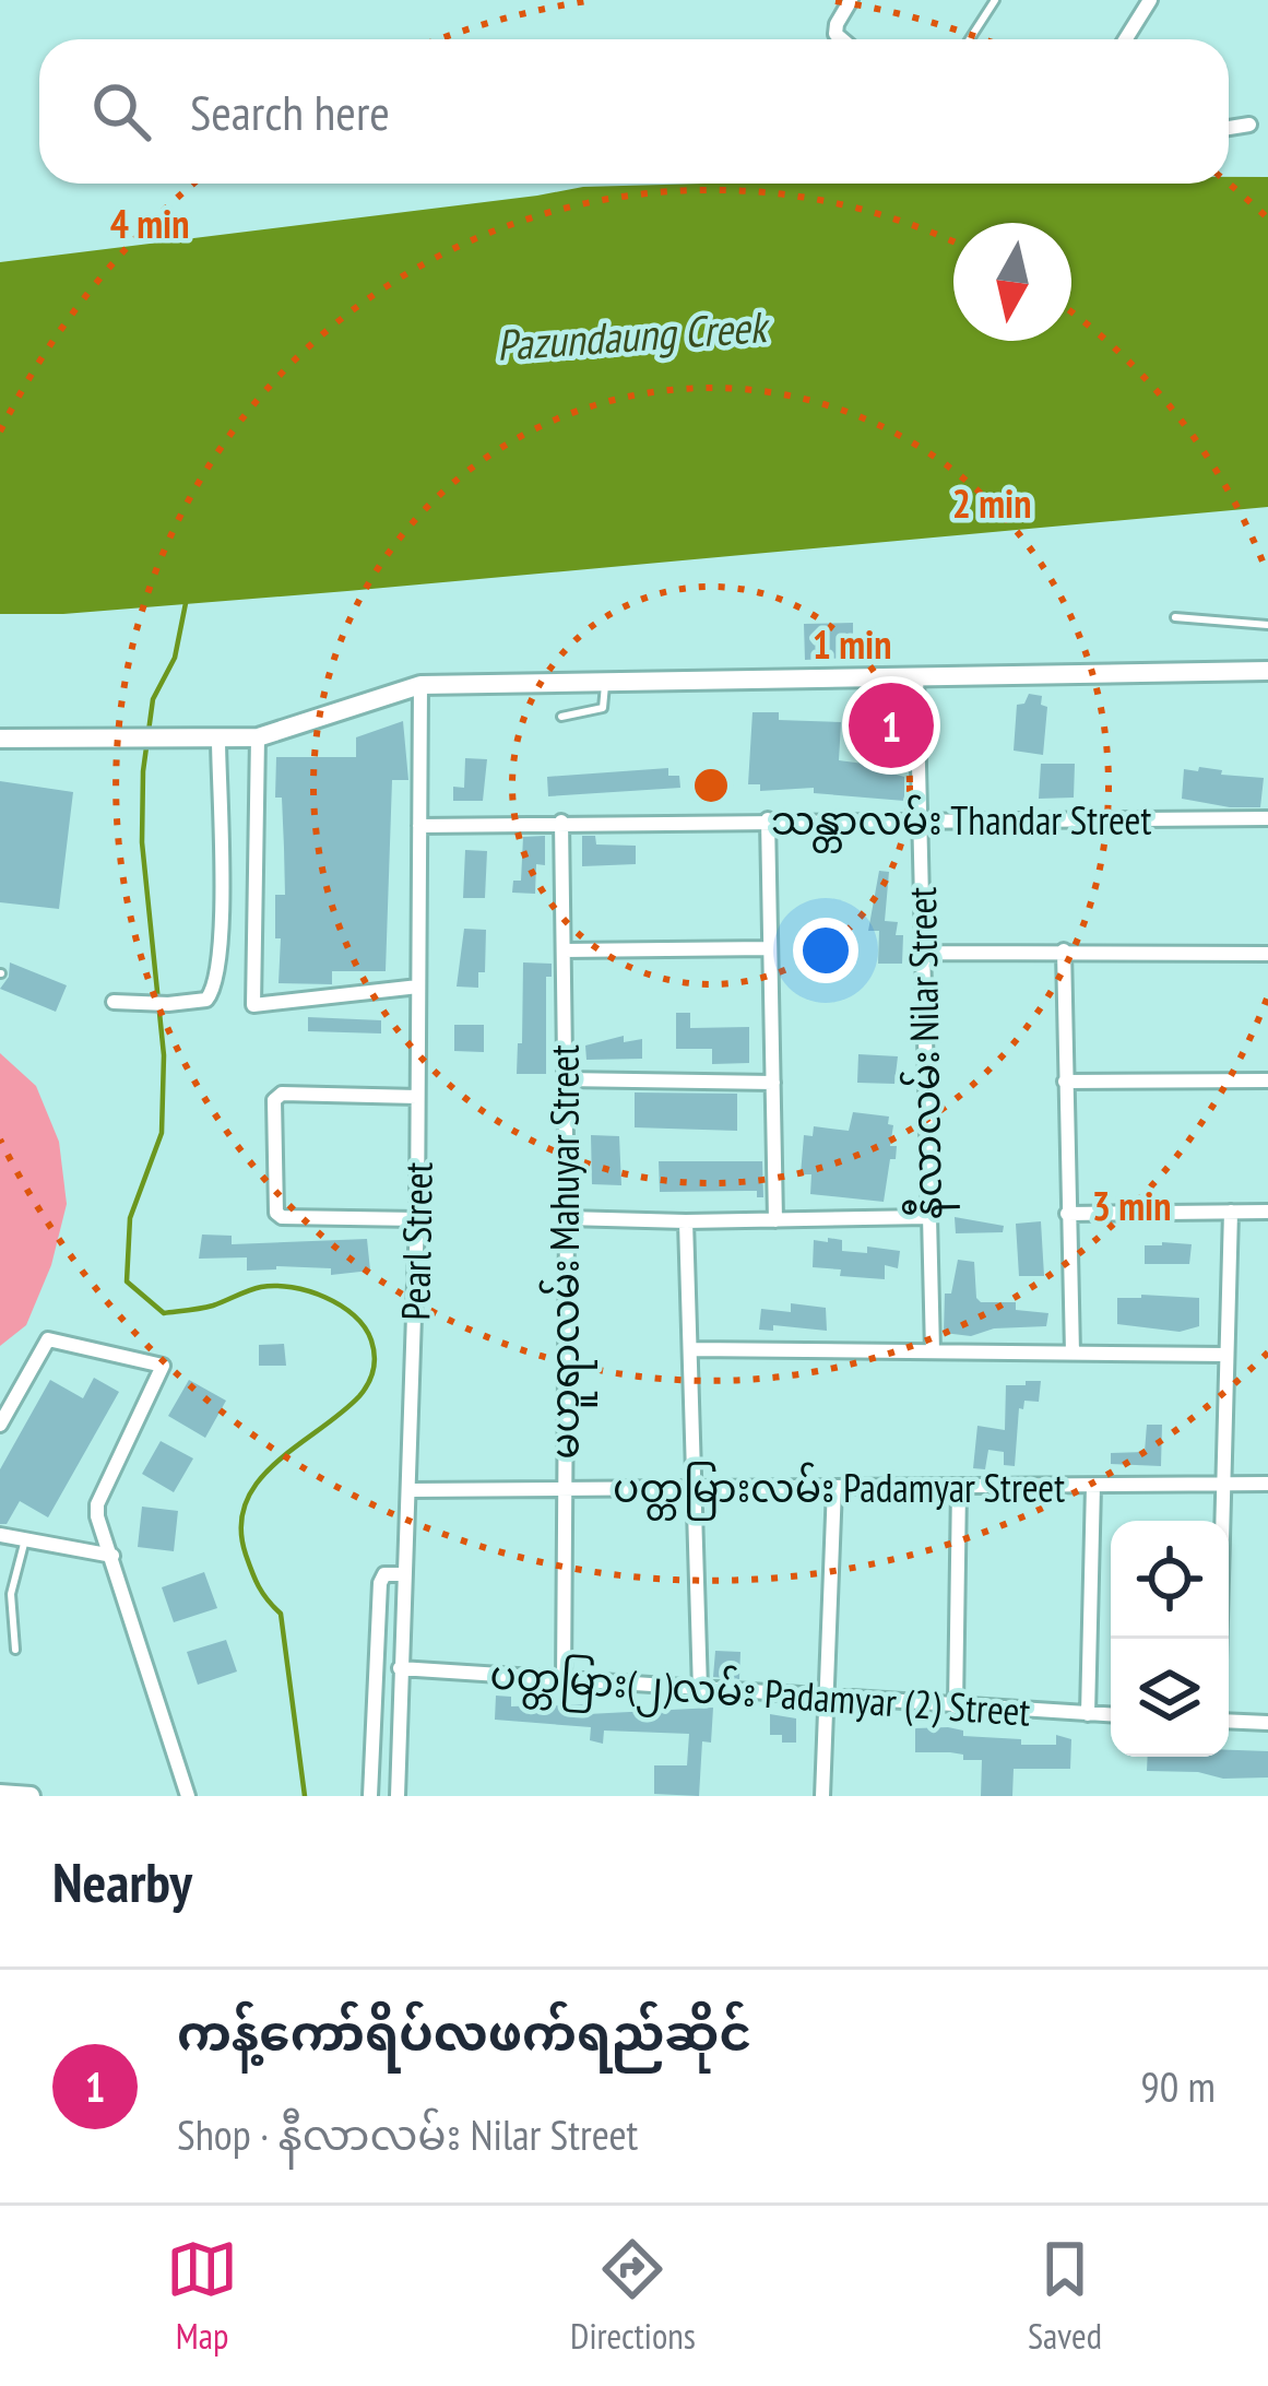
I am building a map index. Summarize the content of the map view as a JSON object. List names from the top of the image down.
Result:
{
  "streets": {
    "street": [
      "သန္တာလမ်း Thandar Street",
      "နီလာလမ်း Nilar Street",
      "Pearl Street",
      "မဟူရာလမ်း Mahuyar Street",
      "ပတ္တမြားလမ်း Padamyar Street",
      "ပတ္တမြား(၂)လမ်း Padamyar (2) Street"
    ]
  },
  "crossings": [
    ["သန္တာလမ်း Thandar Street", "နီလာလမ်း Nilar Street"],
    ["သန္တာလမ်း Thandar Street", "Pearl Street"],
    ["သန္တာလမ်း Thandar Street", "မဟူရာလမ်း Mahuyar Street"],
    ["Pearl Street", "ပတ္တမြားလမ်း Padamyar Street"],
    ["Pearl Street", "ပတ္တမြား(၂)လမ်း Padamyar (2) Street"],
    ["မဟူရာလမ်း Mahuyar Street", "ပတ္တမြားလမ်း Padamyar Street"],
    ["မဟူရာလမ်း Mahuyar Street", "ပတ္တမြား(၂)လမ်း Padamyar (2) Street"]
  ],
  "water": ["Pazundaung Creek"],
  "north": "bottom",
  "page": {
    "search": "Search here",
    "pins": "1",
    "heading": "Nearby",
    "list": [
      {
        "mark": "1",
        "name": "ကန့်ကော်ရိပ်လဖက်ရည်ဆိုင်",
        "note": "Shop · နီလာလမ်း Nilar Street",
        "value": "90 m"
      }
    ],
    "nav": ["Map", "Directions", "Saved"]
  },
  "rings": [
    "4 min",
    "2 min",
    "1 min",
    "3 min"
  ]
}
